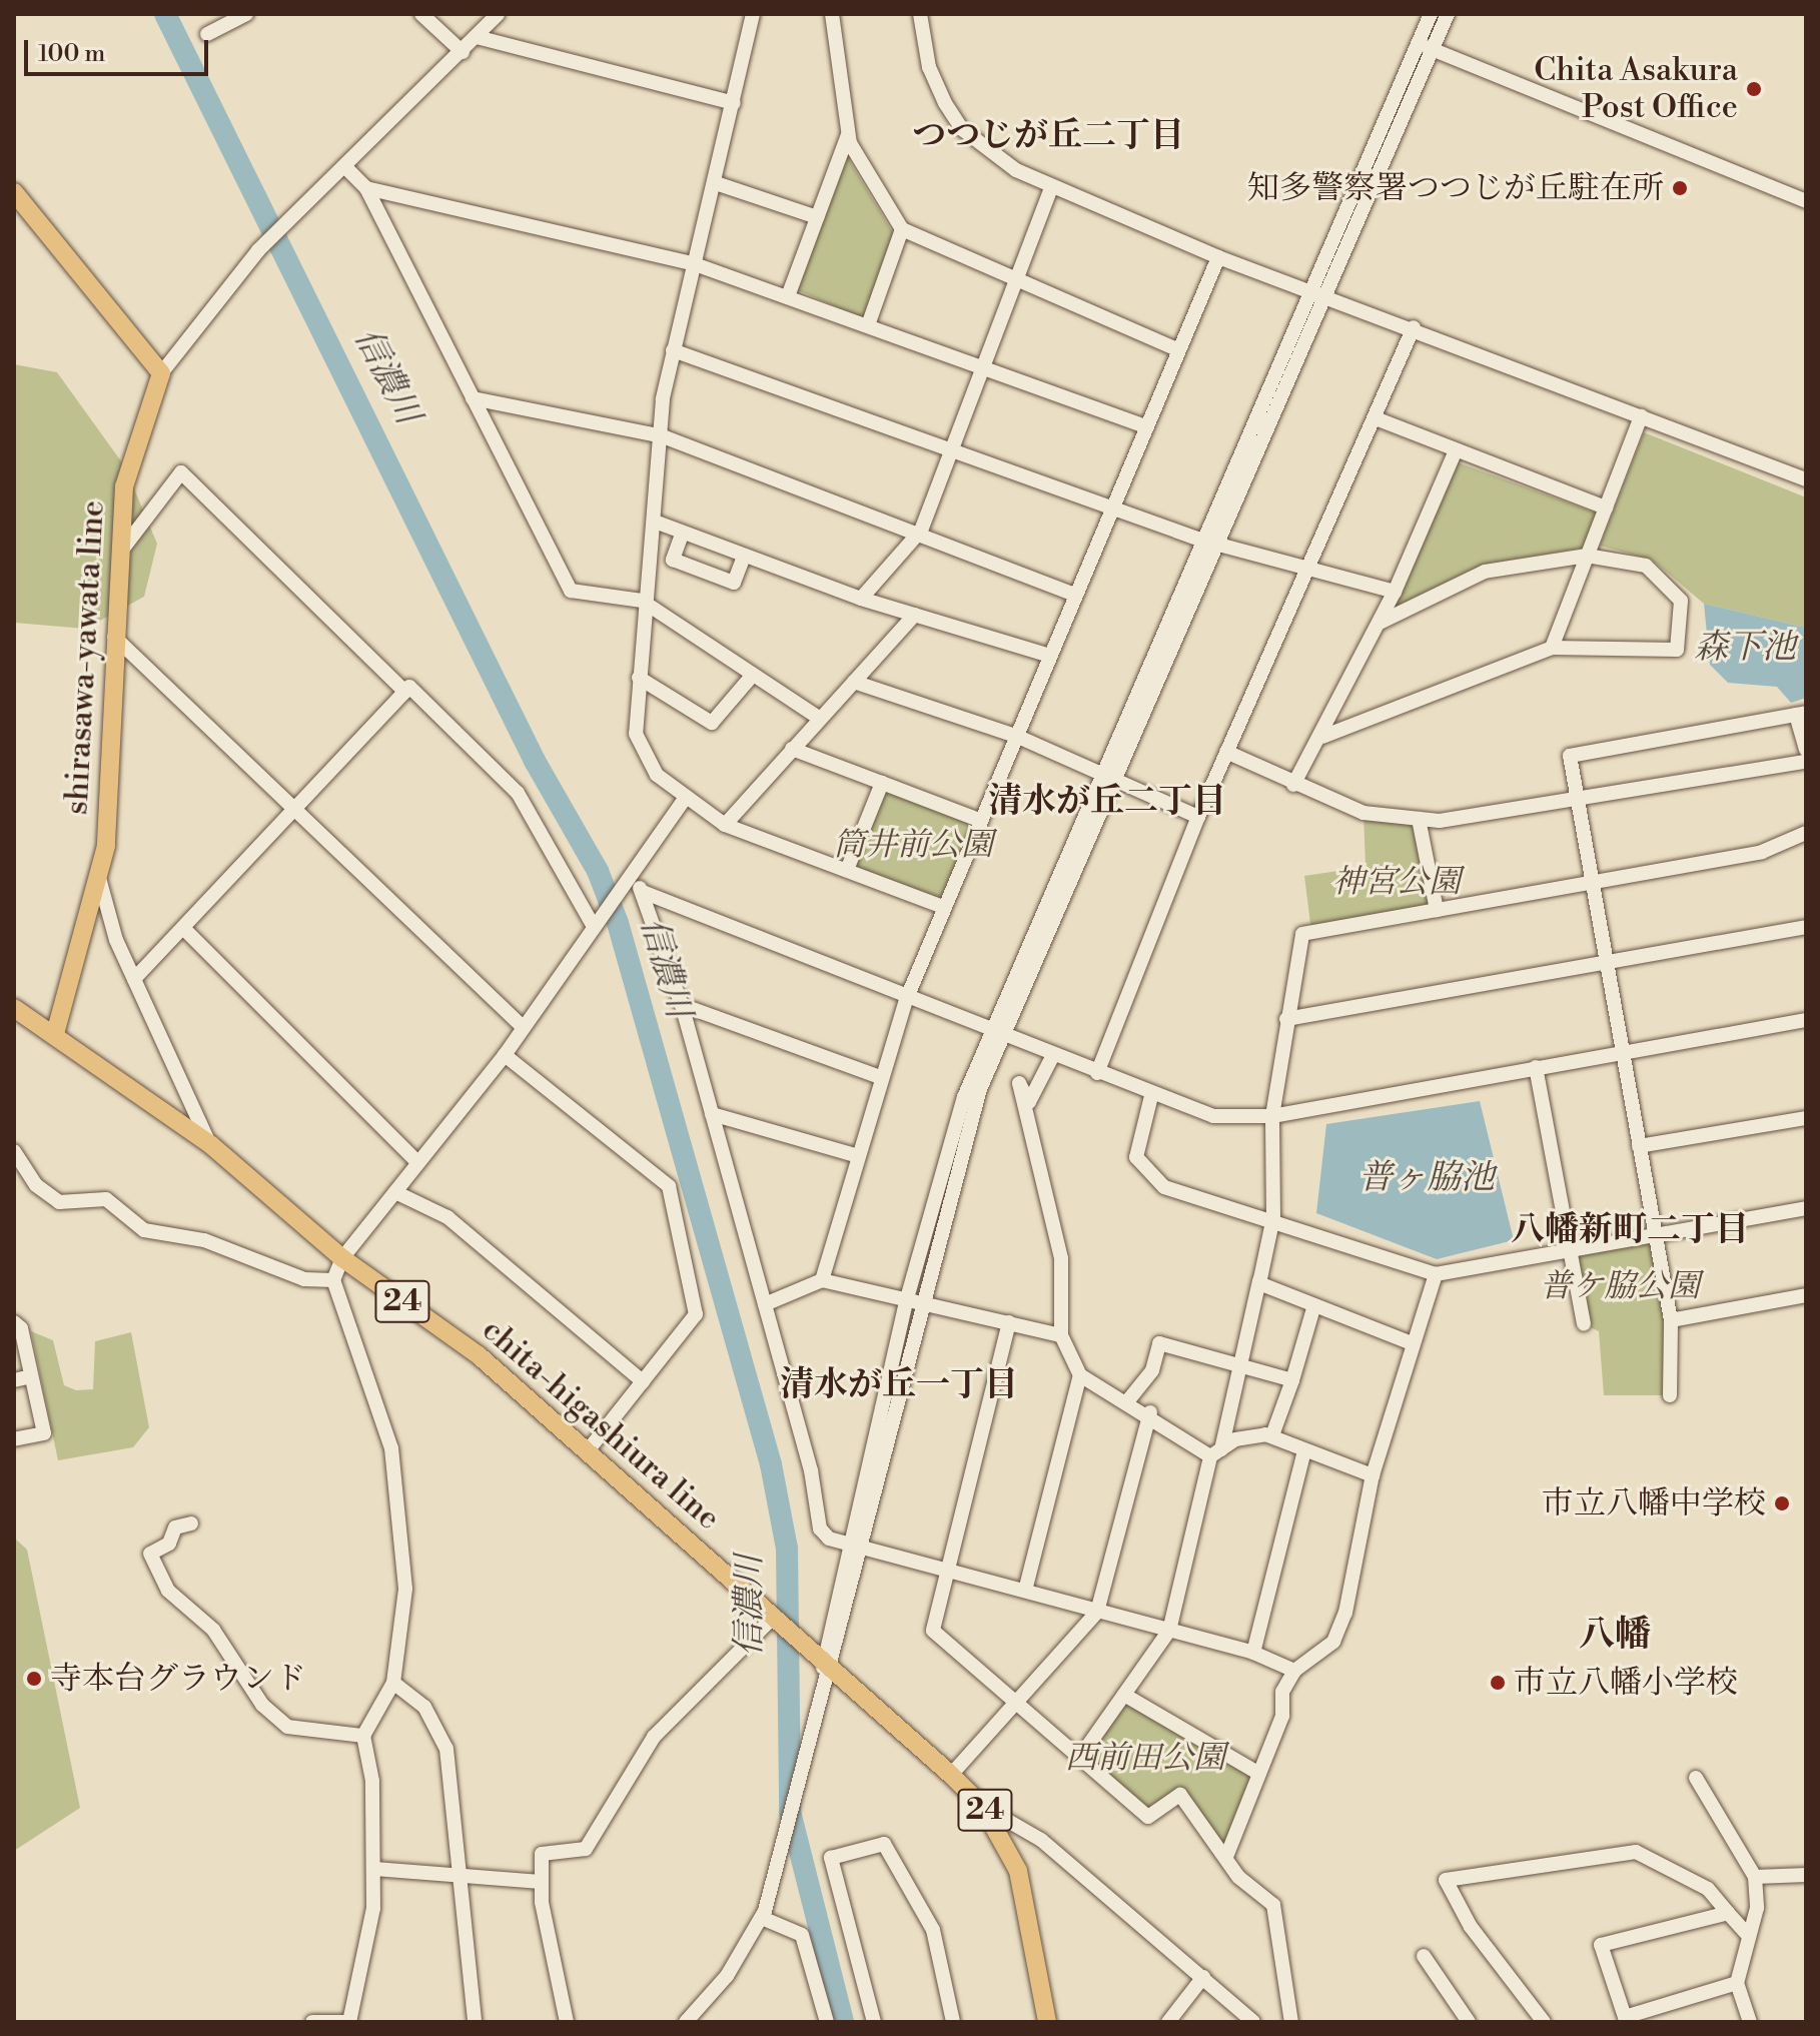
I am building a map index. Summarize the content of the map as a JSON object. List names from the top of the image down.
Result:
{
  "streets": {
    "main road": ["shirasawa-yawata line", "24", "chita-higashiura line"]
  },
  "crossings": [
    ["shirasawa-yawata line", "chita-higashiura line"]
  ],
  "districts": [
    "つつじが丘二丁目",
    "清水が丘二丁目",
    "八幡新町二丁目",
    "清水が丘一丁目",
    "八幡"
  ],
  "water": ["信濃川", "森下池", "普ヶ脇池"],
  "parks": [
    "筒井前公園",
    "神宮公園",
    "普ケ脇公園",
    "西前田公園"
  ],
  "places": [
    "Chita Asakura Post Office",
    "知多警察署つつじが丘駐在所",
    "市立八幡中学校",
    "寺本台グラウンド",
    "市立八幡小学校"
  ],
  "scale_bar": "100 m"
}
